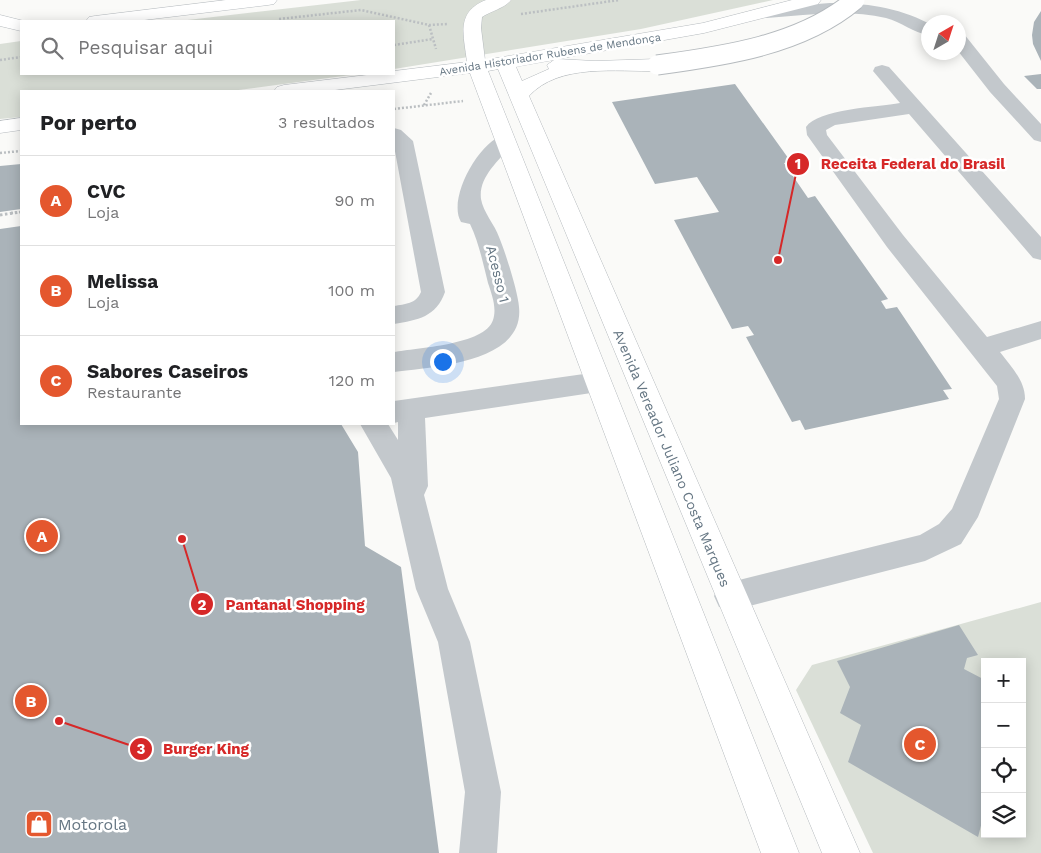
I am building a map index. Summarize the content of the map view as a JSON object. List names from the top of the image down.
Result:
{
  "streets": {
    "main road": ["Avenida Historiador Rubens de Mendonça", "Avenida Vereador Juliano Costa Marques"],
    "lane": ["Acesso 1"]
  },
  "crossings": [
    ["Avenida Historiador Rubens de Mendonça", "Avenida Vereador Juliano Costa Marques"]
  ],
  "places": {
    "other": ["Receita Federal do Brasil", "Pantanal Shopping", "Burger King"],
    "shop": ["Motorola"]
  },
  "north": "top right",
  "page": {
    "search": "Pesquisar aqui",
    "heading": ["Por perto", "3 resultados"],
    "list": [
      {
        "mark": "A",
        "name": "CVC",
        "note": "Loja",
        "value": "90 m"
      },
      {
        "mark": "B",
        "name": "Melissa",
        "note": "Loja",
        "value": "100 m"
      },
      {
        "mark": "C",
        "name": "Sabores Caseiros",
        "note": "Restaurante",
        "value": "120 m"
      }
    ],
    "pins": ["A", "B", "C"],
    "map_buttons": ["+", "−"]
  }
}
